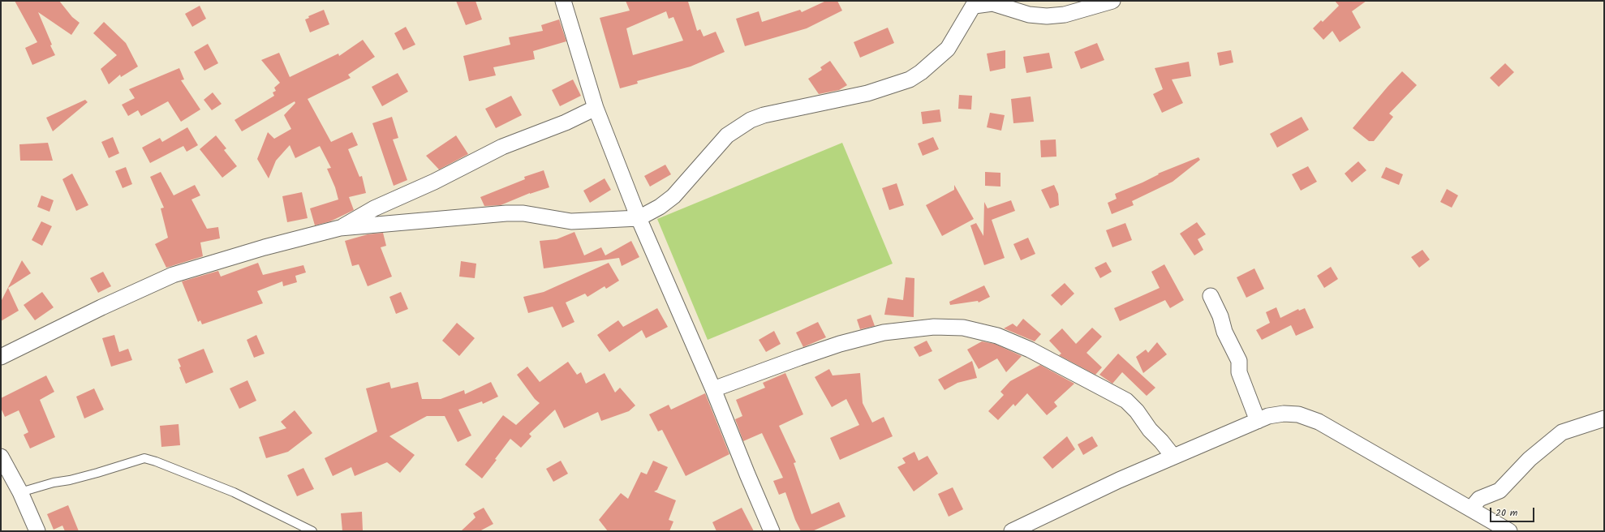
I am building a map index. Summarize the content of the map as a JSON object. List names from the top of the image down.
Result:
{
  "scale_bar": "20 m"
}
